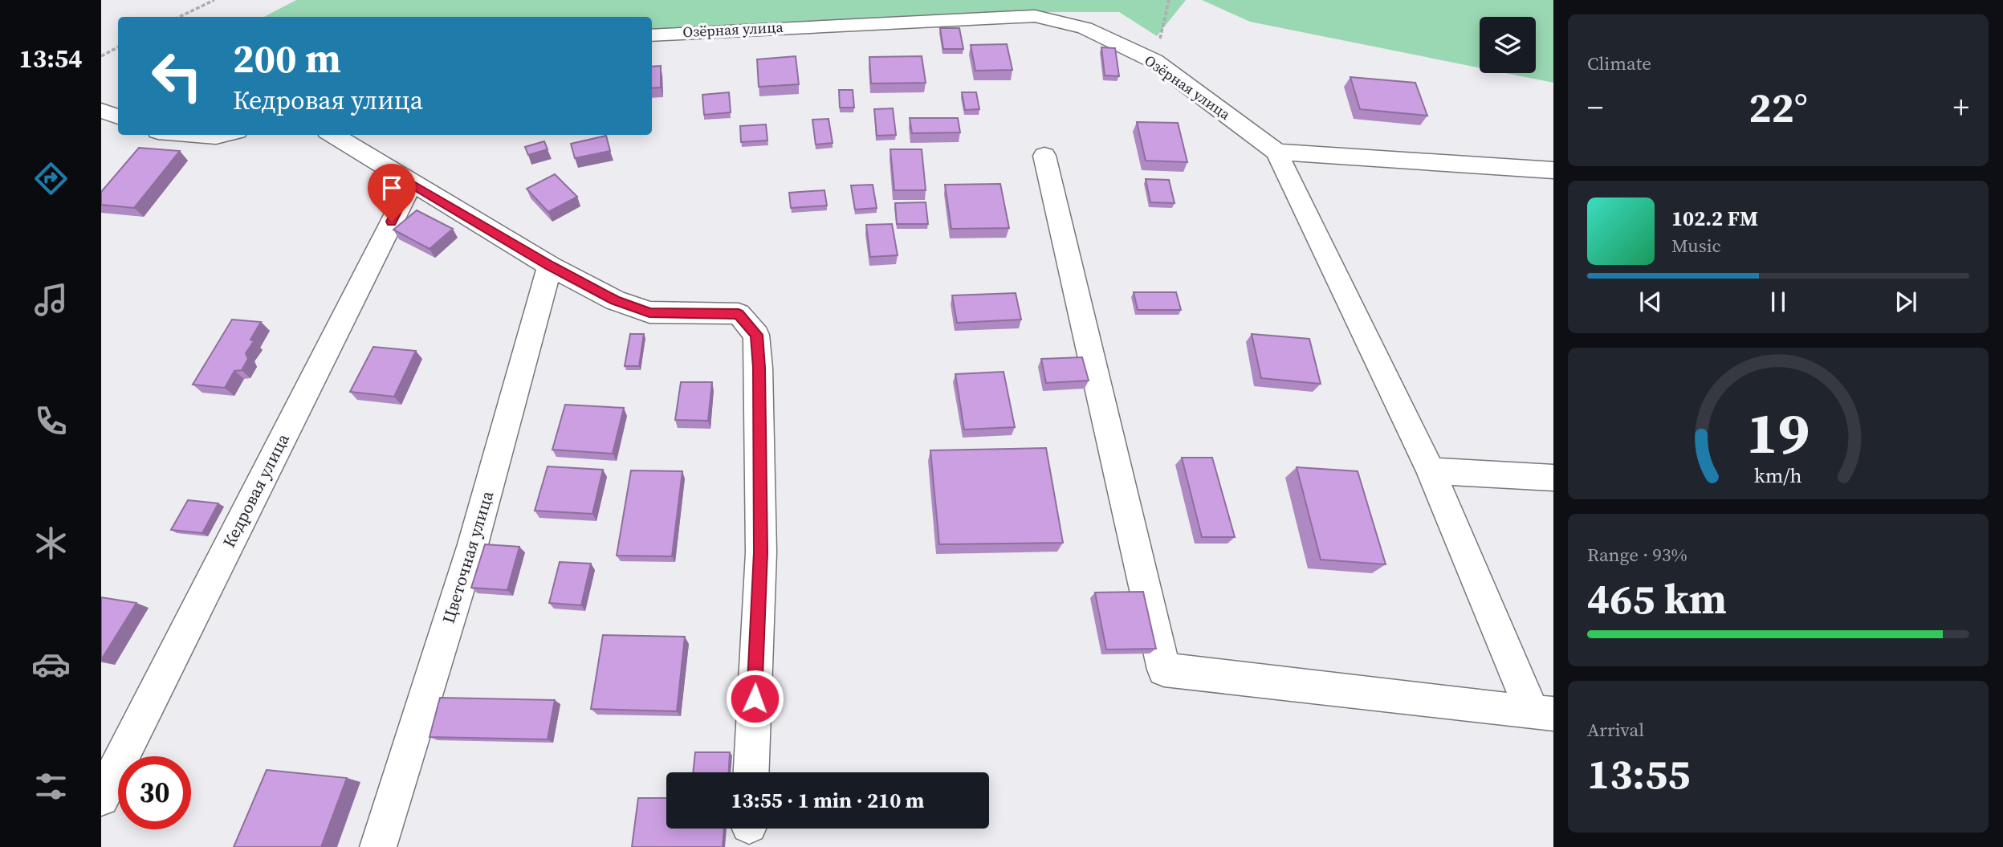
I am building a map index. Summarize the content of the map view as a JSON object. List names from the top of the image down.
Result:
{
  "streets": {
    "street": ["Озёрная улица", "Кедровая улица", "Цветочная улица"]
  },
  "page": {
    "tabs": "13:54",
    "tile": [
      "Climate",
      ["Range · 93%", "465 km"],
      ["Arrival", "13:55"]
    ],
    "turn": ["200 m", "Кедровая улица"],
    "heat": ["−", "22°", "+"],
    "song": ["102.2 FM", "Music"],
    "limit": "30",
    "trip": "13:55 · 1 min · 210 m",
    "gauge": ["19", "km/h"]
  }
}
